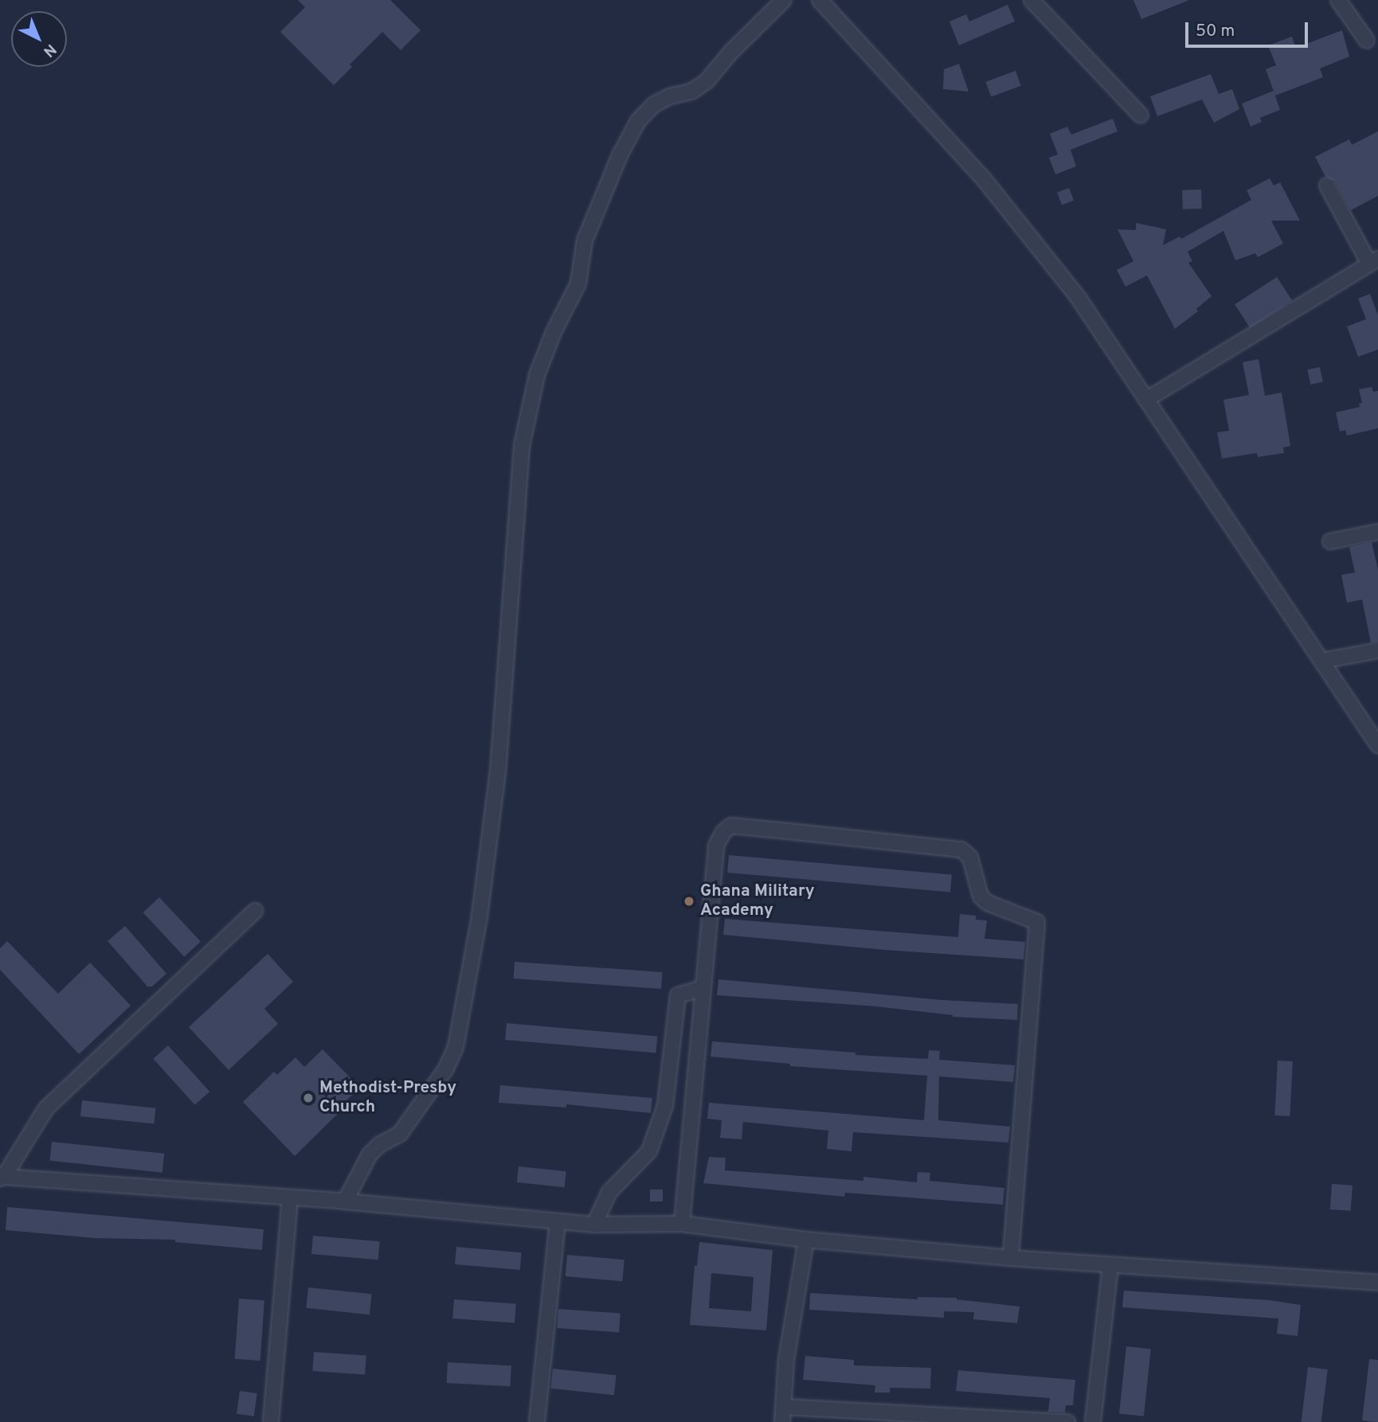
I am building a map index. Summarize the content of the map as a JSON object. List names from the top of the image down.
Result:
{
  "places": ["Ghana Military Academy", "Methodist-Presby Church"],
  "scale_bar": "50 m",
  "north": "bottom right"
}
